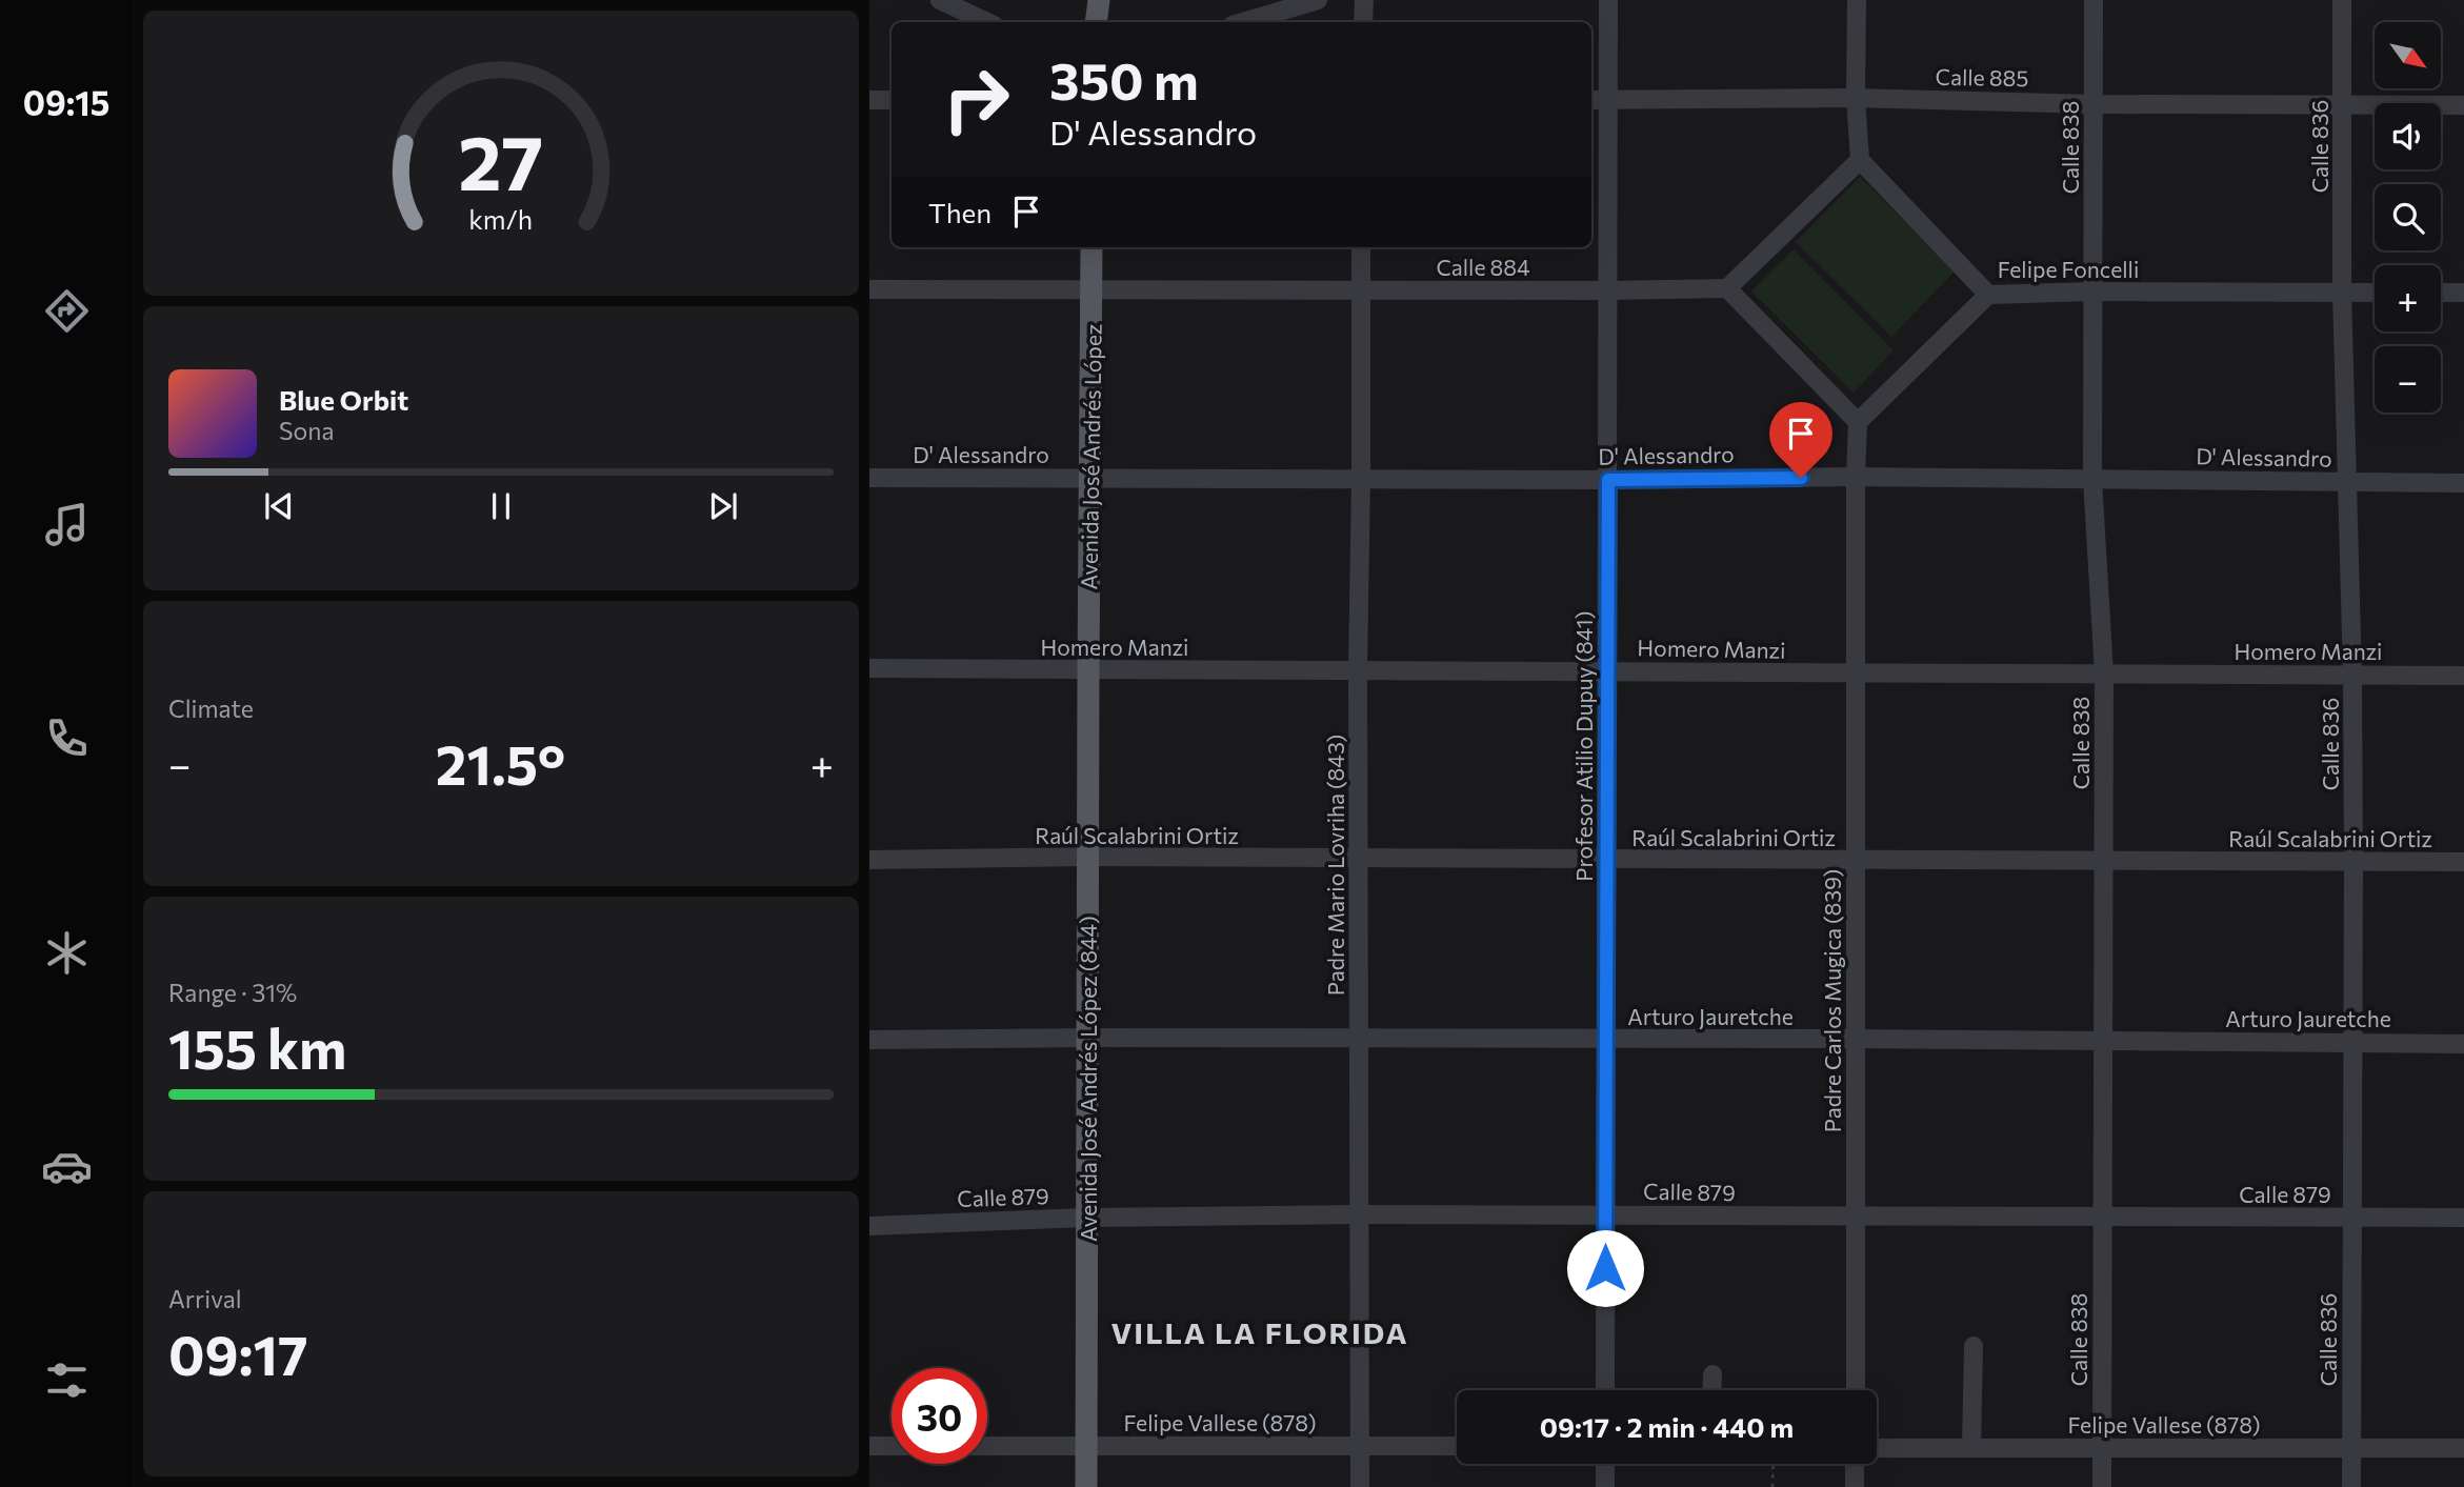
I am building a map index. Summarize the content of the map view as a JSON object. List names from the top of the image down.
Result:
{
  "streets": {
    "main road": ["Avenida José Andrés López", "Avenida José Andrés López (844)"],
    "street": [
      "Calle 885",
      "Calle 836",
      "Calle 838",
      "Calle 884",
      "Felipe Foncelli",
      "D' Alessandro",
      "Homero Manzi",
      "Profesor Atilio Dupuy (841)",
      "Raúl Scalabrini Ortiz",
      "Padre Mario Lovriha (843)",
      "Padre Carlos Mugica (839)",
      "Arturo Jauretche",
      "Calle 879",
      "Felipe Vallese (878)"
    ]
  },
  "crossings": [
    ["Calle 885", "Calle 836"],
    ["Calle 885", "Calle 838"],
    ["Calle 885", "Profesor Atilio Dupuy (841)"],
    ["Calle 836", "Felipe Foncelli"],
    ["Calle 836", "D' Alessandro"],
    ["Calle 836", "Homero Manzi"],
    ["Calle 836", "Raúl Scalabrini Ortiz"],
    ["Calle 836", "Arturo Jauretche"],
    ["Calle 836", "Calle 879"],
    ["Calle 836", "Felipe Vallese (878)"],
    ["Calle 838", "Felipe Foncelli"],
    ["Calle 838", "D' Alessandro"],
    ["Calle 838", "Homero Manzi"],
    ["Calle 838", "Raúl Scalabrini Ortiz"],
    ["Calle 838", "Arturo Jauretche"],
    ["Calle 838", "Calle 879"],
    ["Calle 838", "Felipe Vallese (878)"],
    ["Calle 884", "Avenida José Andrés López"],
    ["Calle 884", "Profesor Atilio Dupuy (841)"],
    ["Calle 884", "Padre Mario Lovriha (843)"],
    ["D' Alessandro", "Avenida José Andrés López"],
    ["D' Alessandro", "Profesor Atilio Dupuy (841)"],
    ["D' Alessandro", "Padre Mario Lovriha (843)"],
    ["D' Alessandro", "Padre Carlos Mugica (839)"],
    ["Avenida José Andrés López", "Homero Manzi"],
    ["Avenida José Andrés López", "Avenida José Andrés López (844)"],
    ["Homero Manzi", "Profesor Atilio Dupuy (841)"],
    ["Homero Manzi", "Padre Mario Lovriha (843)"],
    ["Homero Manzi", "Padre Carlos Mugica (839)"],
    ["Homero Manzi", "Avenida José Andrés López (844)"],
    ["Profesor Atilio Dupuy (841)", "Raúl Scalabrini Ortiz"],
    ["Profesor Atilio Dupuy (841)", "Arturo Jauretche"],
    ["Profesor Atilio Dupuy (841)", "Calle 879"],
    ["Raúl Scalabrini Ortiz", "Padre Mario Lovriha (843)"],
    ["Raúl Scalabrini Ortiz", "Padre Carlos Mugica (839)"],
    ["Raúl Scalabrini Ortiz", "Avenida José Andrés López (844)"],
    ["Padre Mario Lovriha (843)", "Arturo Jauretche"],
    ["Padre Mario Lovriha (843)", "Calle 879"],
    ["Padre Mario Lovriha (843)", "Felipe Vallese (878)"],
    ["Padre Carlos Mugica (839)", "Arturo Jauretche"],
    ["Padre Carlos Mugica (839)", "Calle 879"],
    ["Arturo Jauretche", "Avenida José Andrés López (844)"],
    ["Avenida José Andrés López (844)", "Calle 879"],
    ["Avenida José Andrés López (844)", "Felipe Vallese (878)"]
  ],
  "districts": ["VILLA LA FLORIDA"],
  "north": "bottom right",
  "page": {
    "tabs": "09:15",
    "map_buttons": ["+", "−"],
    "turn": ["350 m", "D' Alessandro"],
    "then": "Then",
    "song": ["Blue Orbit", "Sona"],
    "tile": [
      "Climate",
      ["Range · 31%", "155 km"],
      ["Arrival", "09:17"]
    ],
    "heat": ["−", "21.5°", "+"],
    "limit": "30",
    "trip": "09:17 · 2 min · 440 m",
    "gauge": ["27", "km/h"]
  }
}
